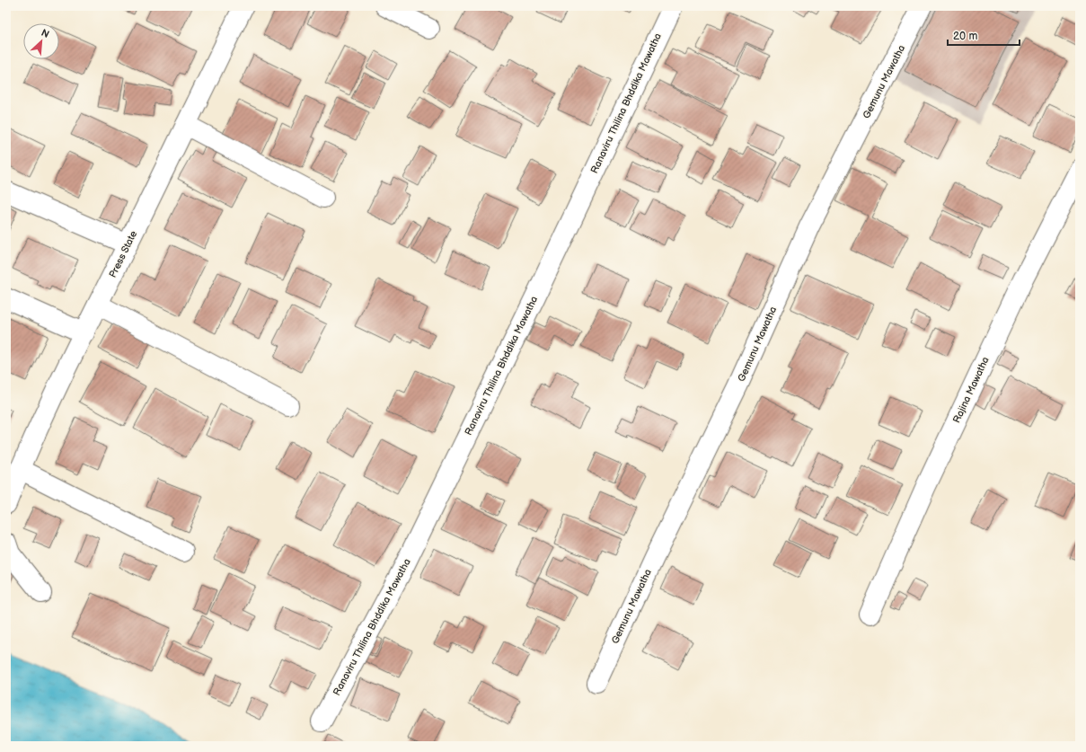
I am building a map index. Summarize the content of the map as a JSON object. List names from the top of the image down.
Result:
{
  "streets": {
    "street": [
      "Gemunu Mawatha",
      "Ranaviru Thilina Bhddika Mawatha",
      "Press State",
      "Rajina Mawatha"
    ]
  },
  "scale_bar": "20 m",
  "north": "top right"
}
